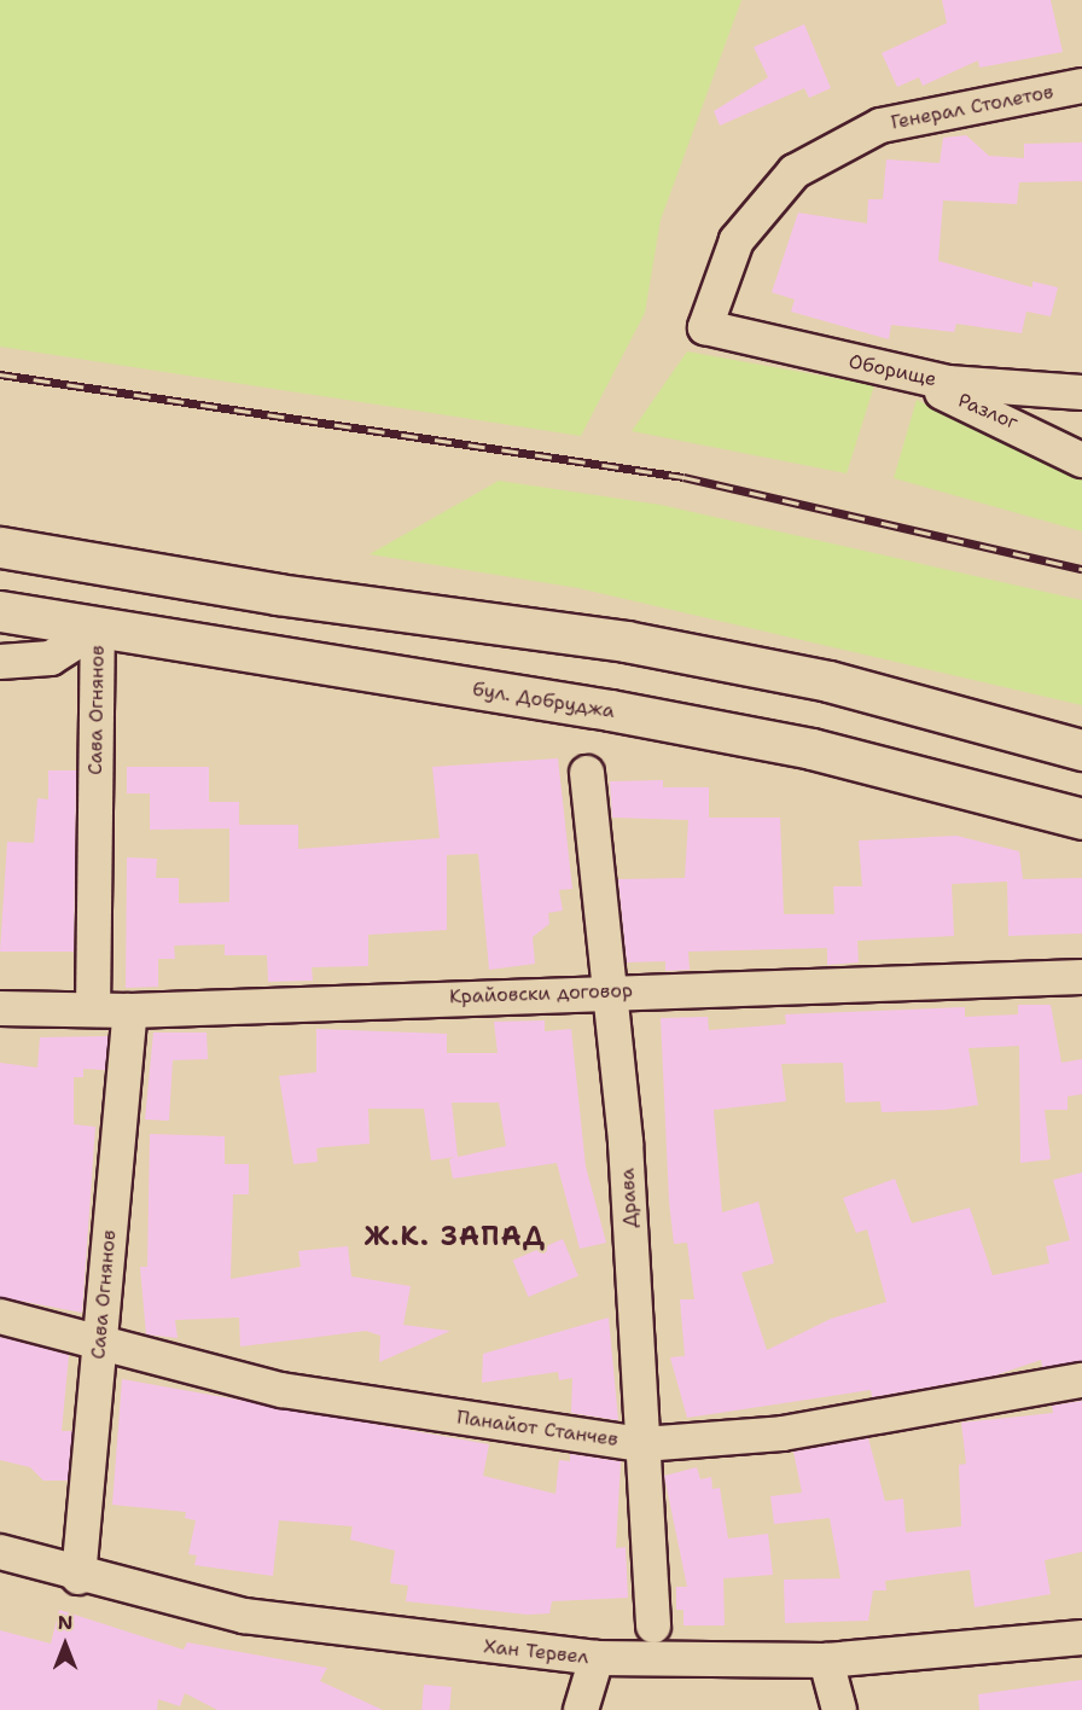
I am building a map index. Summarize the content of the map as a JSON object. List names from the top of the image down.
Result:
{
  "streets": {
    "main road": ["бул. Добруджа"],
    "street": [
      "Генерал Столетов",
      "Оборище",
      "Разлог",
      "Сава Огнянов",
      "Крайовски договор",
      "Драва",
      "Панайот Станчев",
      "Хан Тервел"
    ]
  },
  "crossings": [
    ["Генерал Столетов", "Оборище"],
    ["Оборище", "Разлог"],
    ["бул. Добруджа", "Сава Огнянов"],
    ["Сава Огнянов", "Крайовски договор"],
    ["Сава Огнянов", "Панайот Станчев"],
    ["Сава Огнянов", "Хан Тервел"],
    ["Крайовски договор", "Драва"],
    ["Драва", "Панайот Станчев"]
  ],
  "districts": ["Ж.К. ЗАПАД"],
  "north": "top"
}
